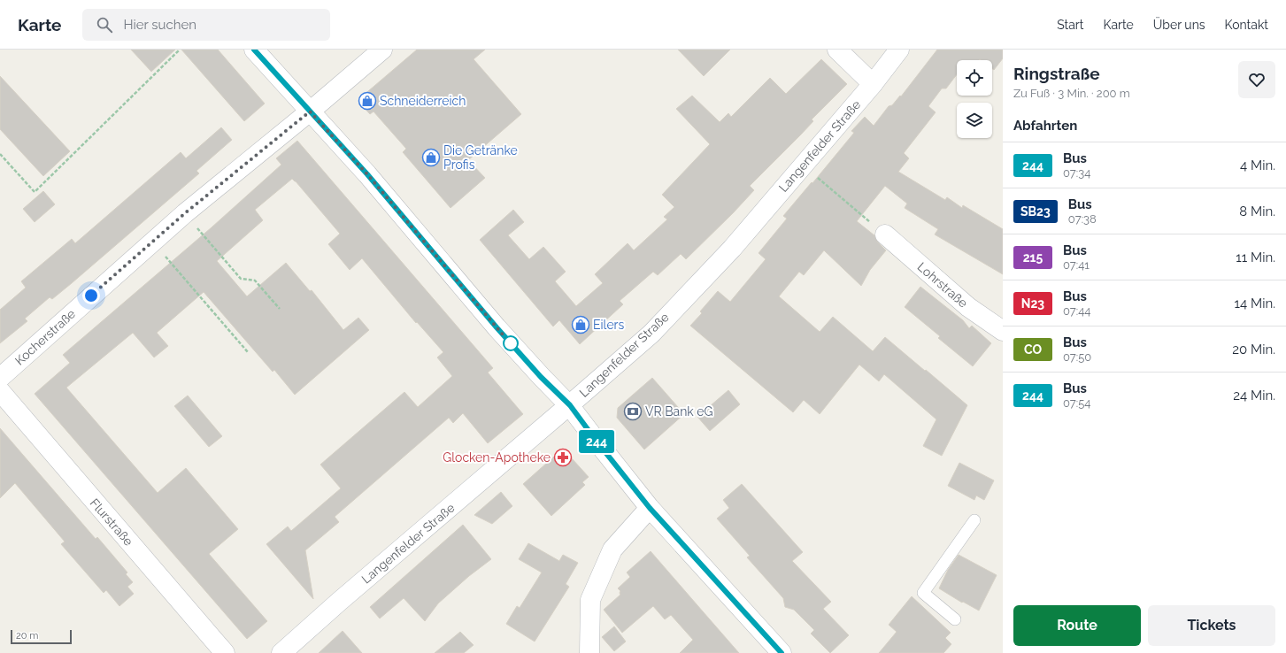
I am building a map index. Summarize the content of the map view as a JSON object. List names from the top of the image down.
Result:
{
  "streets": {
    "street": [
      "Langenfelder Straße",
      "Lohrstraße",
      "Kocherstraße",
      "Flurstraße"
    ]
  },
  "places": {
    "shop": ["Schneiderreich", "Die Getränke Profis", "Eilers"],
    "bank": ["VR Bank eG"],
    "pharmacy": ["Glocken-Apotheke"]
  },
  "lines": ["bus line 244"],
  "scale_bar": "20 m",
  "page": {
    "header": "Karte",
    "search": "Hier suchen",
    "nav": [
      "Start",
      "Karte",
      "Über uns",
      "Kontakt"
    ],
    "on_map": "244",
    "heading": [
      ["Ringstraße", "Zu Fuß · 3 Min. · 200 m"],
      "Abfahrten"
    ],
    "list": [
      {
        "mark": "244",
        "name": "Bus",
        "note": "07:34",
        "value": "4 Min."
      },
      {
        "mark": "SB23",
        "name": "Bus",
        "note": "07:38",
        "value": "8 Min."
      },
      {
        "mark": "215",
        "name": "Bus",
        "note": "07:41",
        "value": "11 Min."
      },
      {
        "mark": "N23",
        "name": "Bus",
        "note": "07:44",
        "value": "14 Min."
      },
      {
        "mark": "CO",
        "name": "Bus",
        "note": "07:50",
        "value": "20 Min."
      },
      {
        "mark": "244",
        "name": "Bus",
        "note": "07:54",
        "value": "24 Min."
      }
    ],
    "buttons": ["Route", "Tickets"],
    "scale": "20 m"
  }
}
